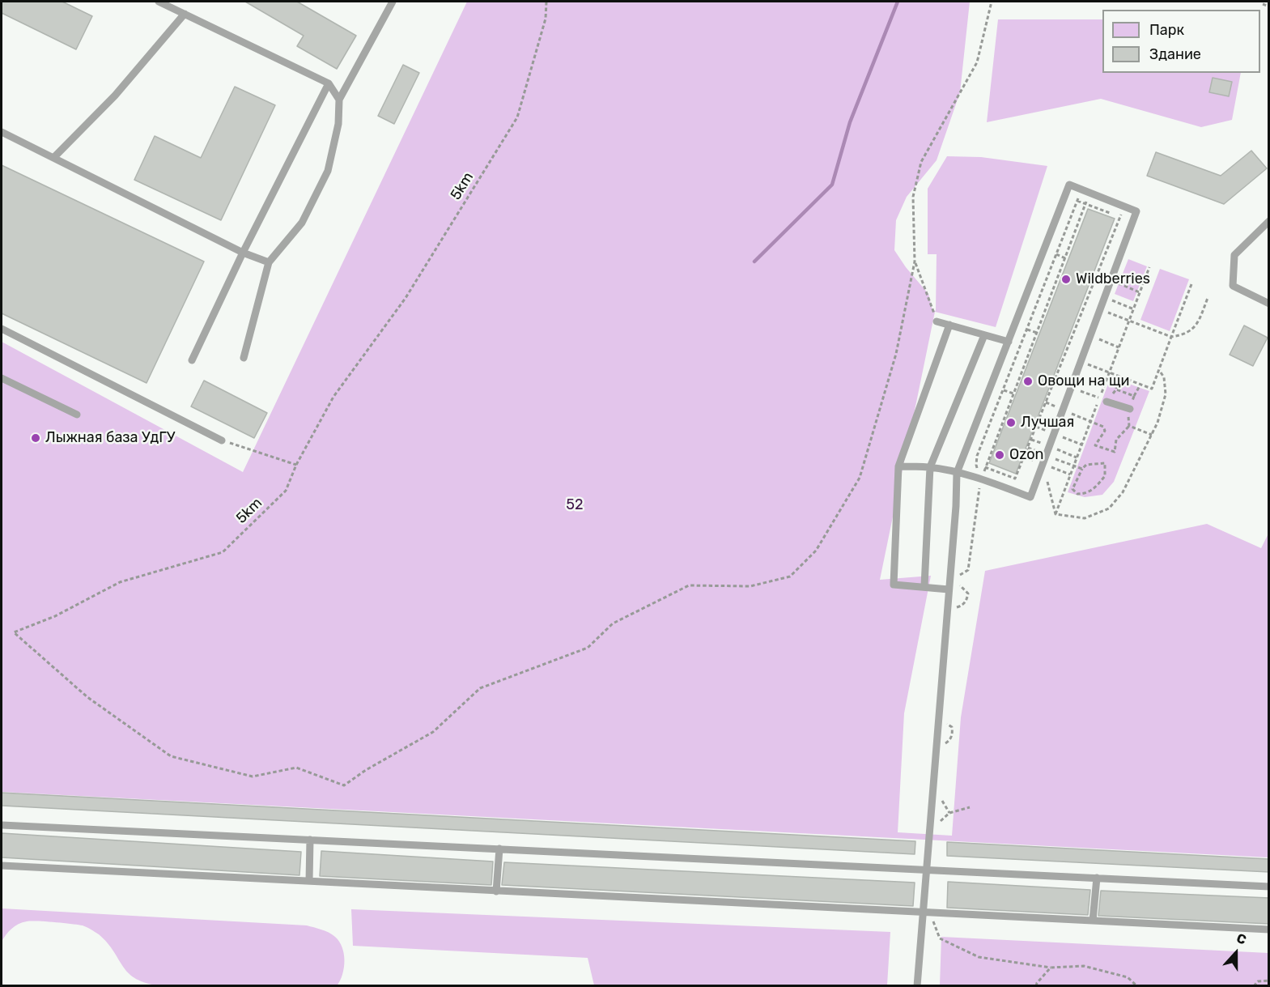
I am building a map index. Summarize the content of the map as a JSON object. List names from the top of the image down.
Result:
{
  "streets": {
    "path": ["5km"]
  },
  "parks": ["52"],
  "places": [
    "Wildberries",
    "Овощи на щи",
    "Лучшая",
    "Лыжная база УдГУ",
    "Ozon"
  ],
  "legend": ["Парк", "Здание"],
  "north": "top"
}
